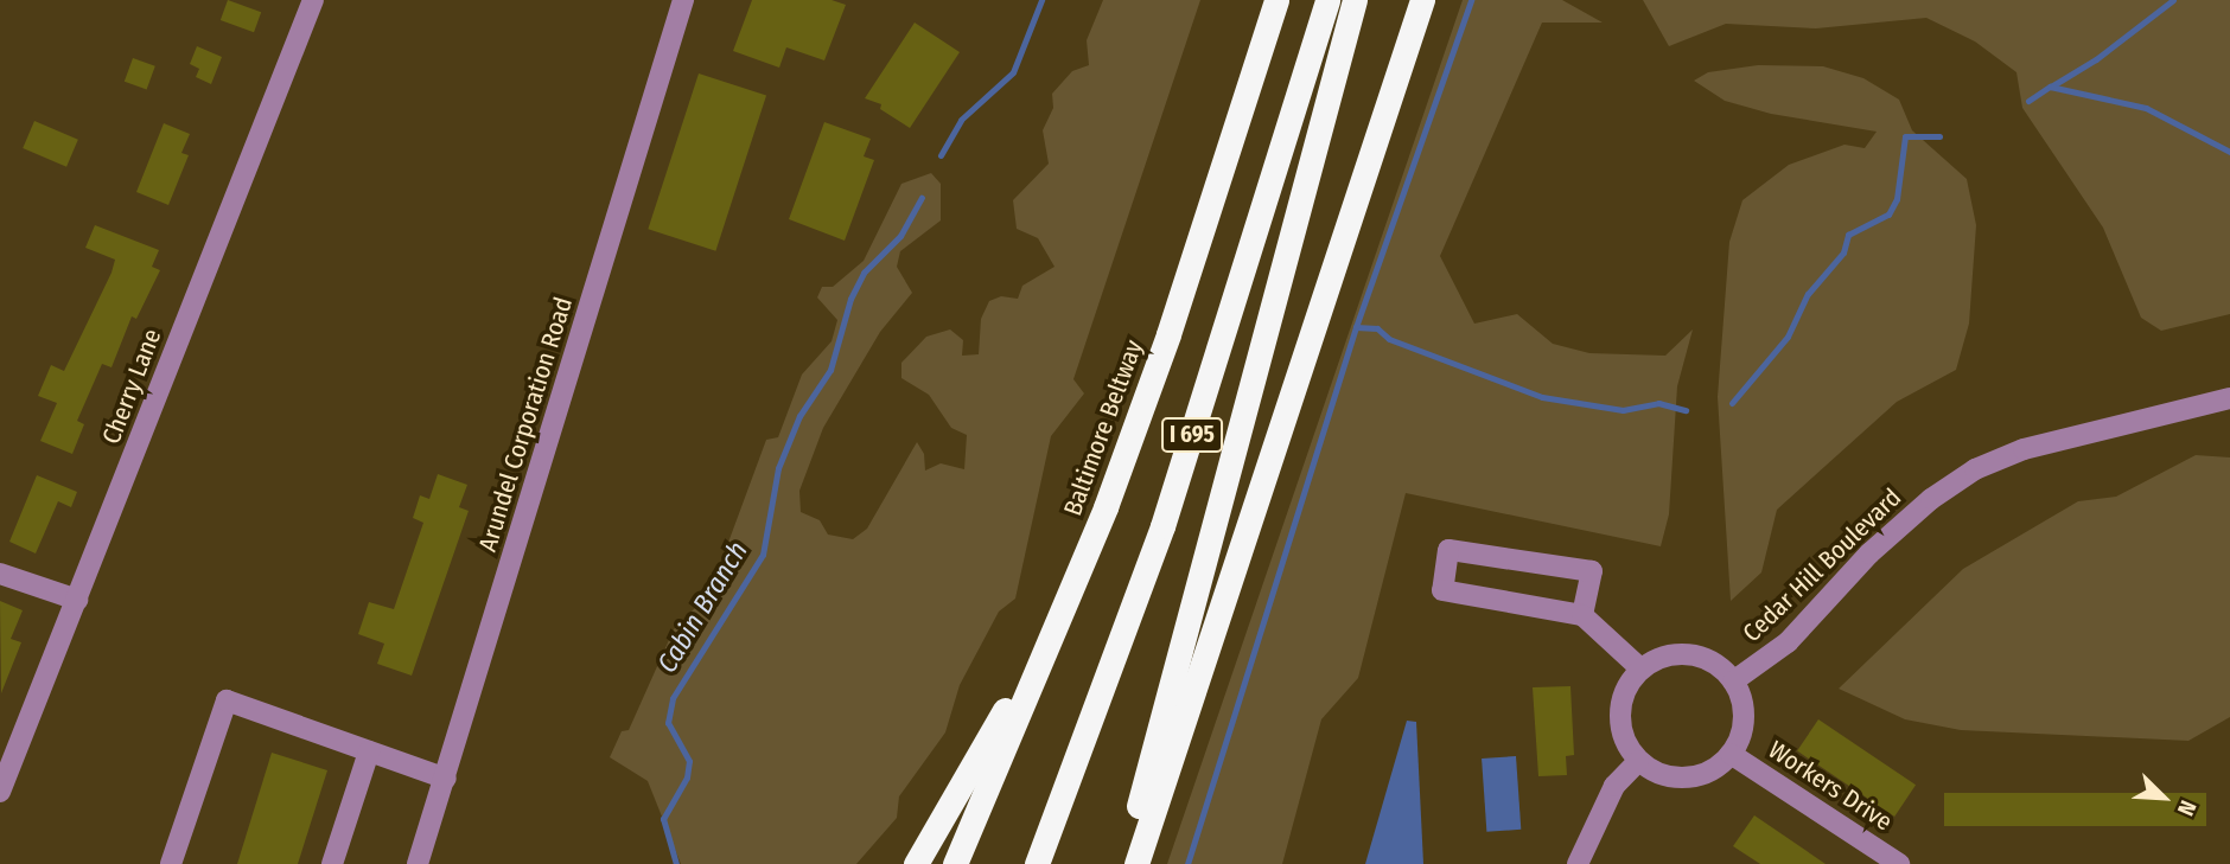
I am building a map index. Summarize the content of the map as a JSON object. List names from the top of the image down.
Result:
{
  "streets": {
    "highway": ["Baltimore Beltway", "I 695"],
    "street": [
      "Cherry Lane",
      "Arundel Corporation Road",
      "Cedar Hill Boulevard",
      "Workers Drive"
    ]
  },
  "crossings": [
    ["Cedar Hill Boulevard", "Workers Drive"]
  ],
  "water": ["Cabin Branch"],
  "north": "bottom right"
}
